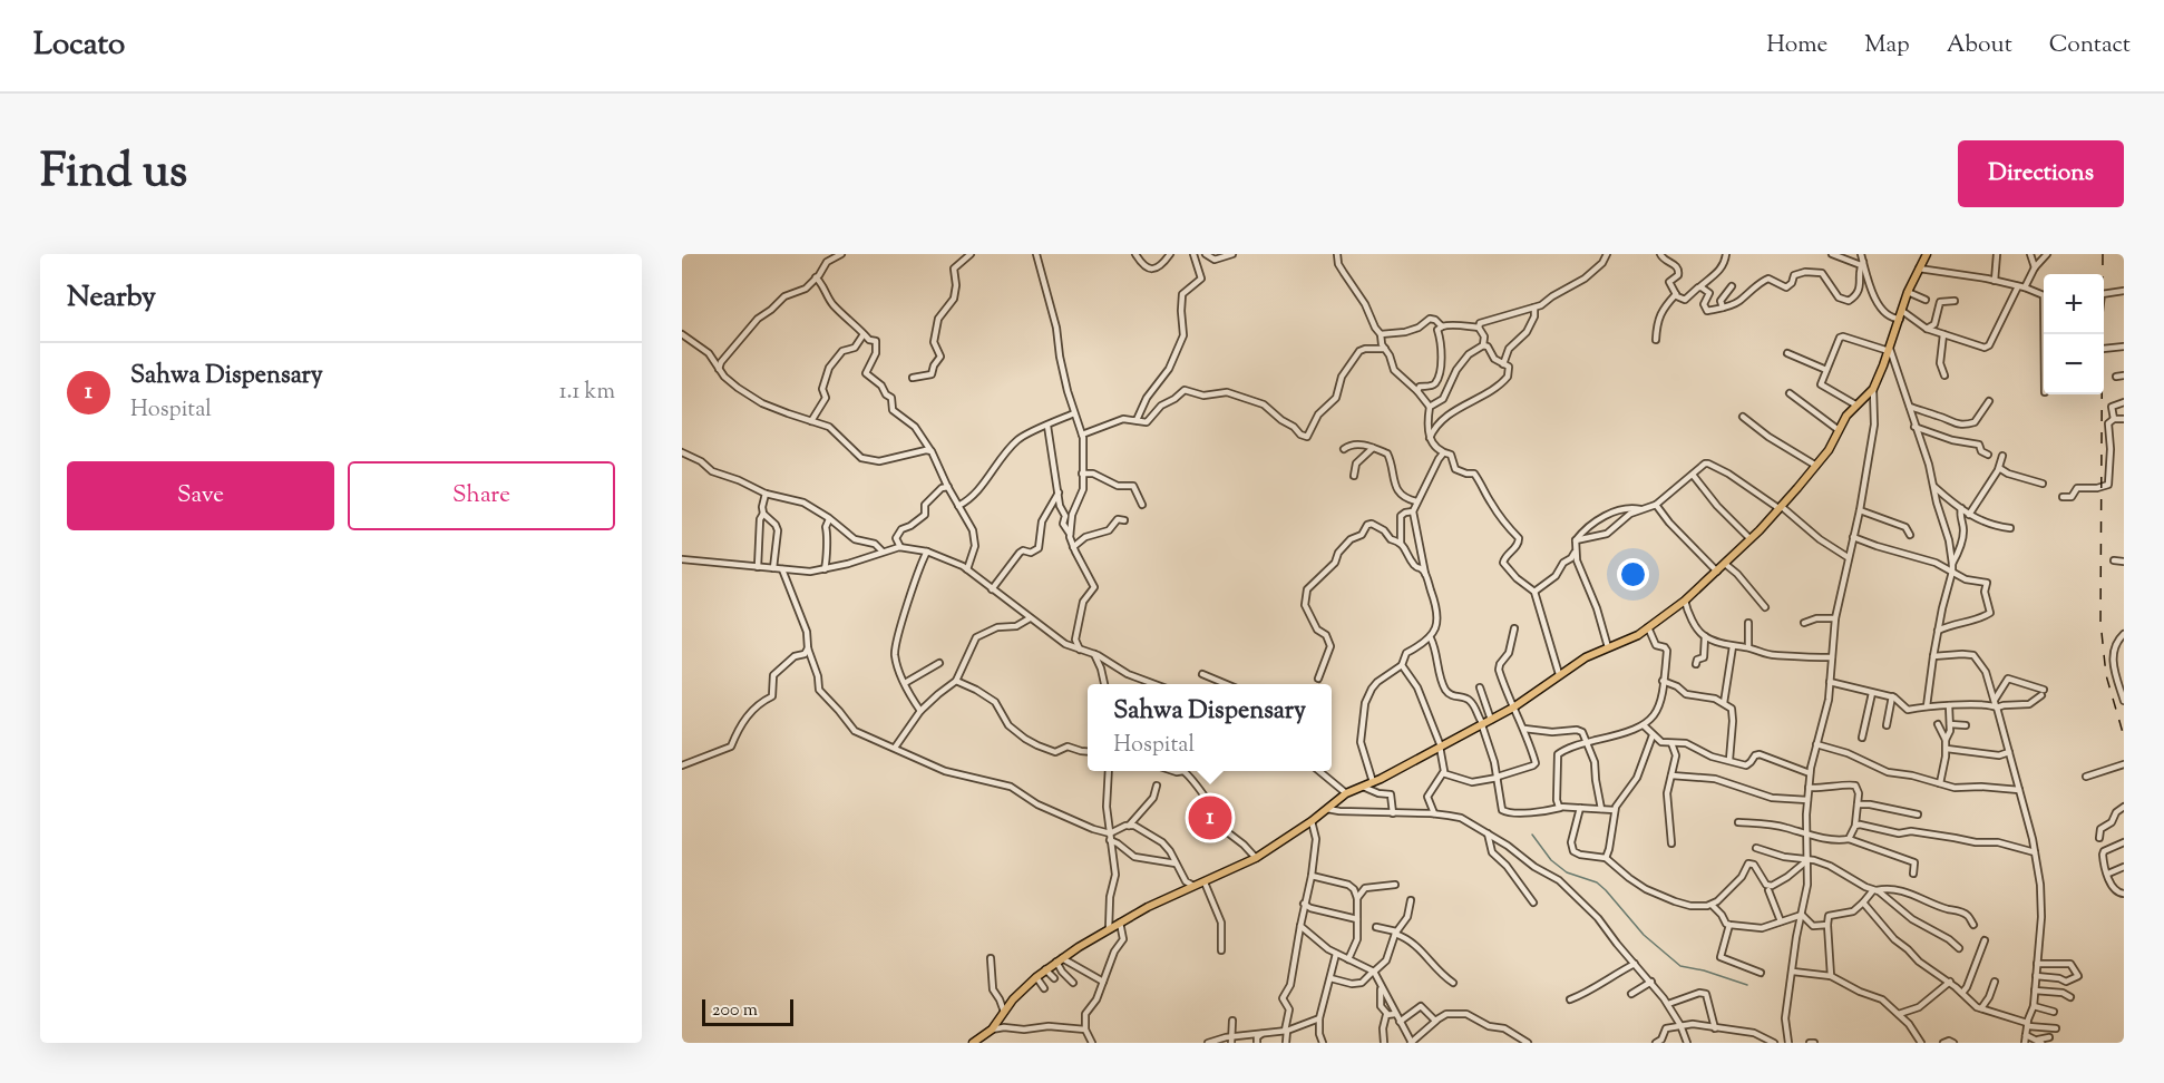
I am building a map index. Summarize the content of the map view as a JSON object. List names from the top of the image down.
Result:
{
  "scale_bar": "200 m",
  "page": {
    "header": "Locato",
    "nav": [
      "Home",
      "Map",
      "About",
      "Contact"
    ],
    "title": "Find us",
    "buttons": [
      "Directions",
      ["Save", "Share"]
    ],
    "heading": "Nearby",
    "map_buttons": ["+", "−"],
    "list": [
      {
        "mark": "1",
        "name": "Sahwa Dispensary",
        "note": "Hospital",
        "value": "1.1 km"
      }
    ],
    "popup": ["Sahwa Dispensary", "Hospital"],
    "pins": "1",
    "scale": "200 m"
  }
}
